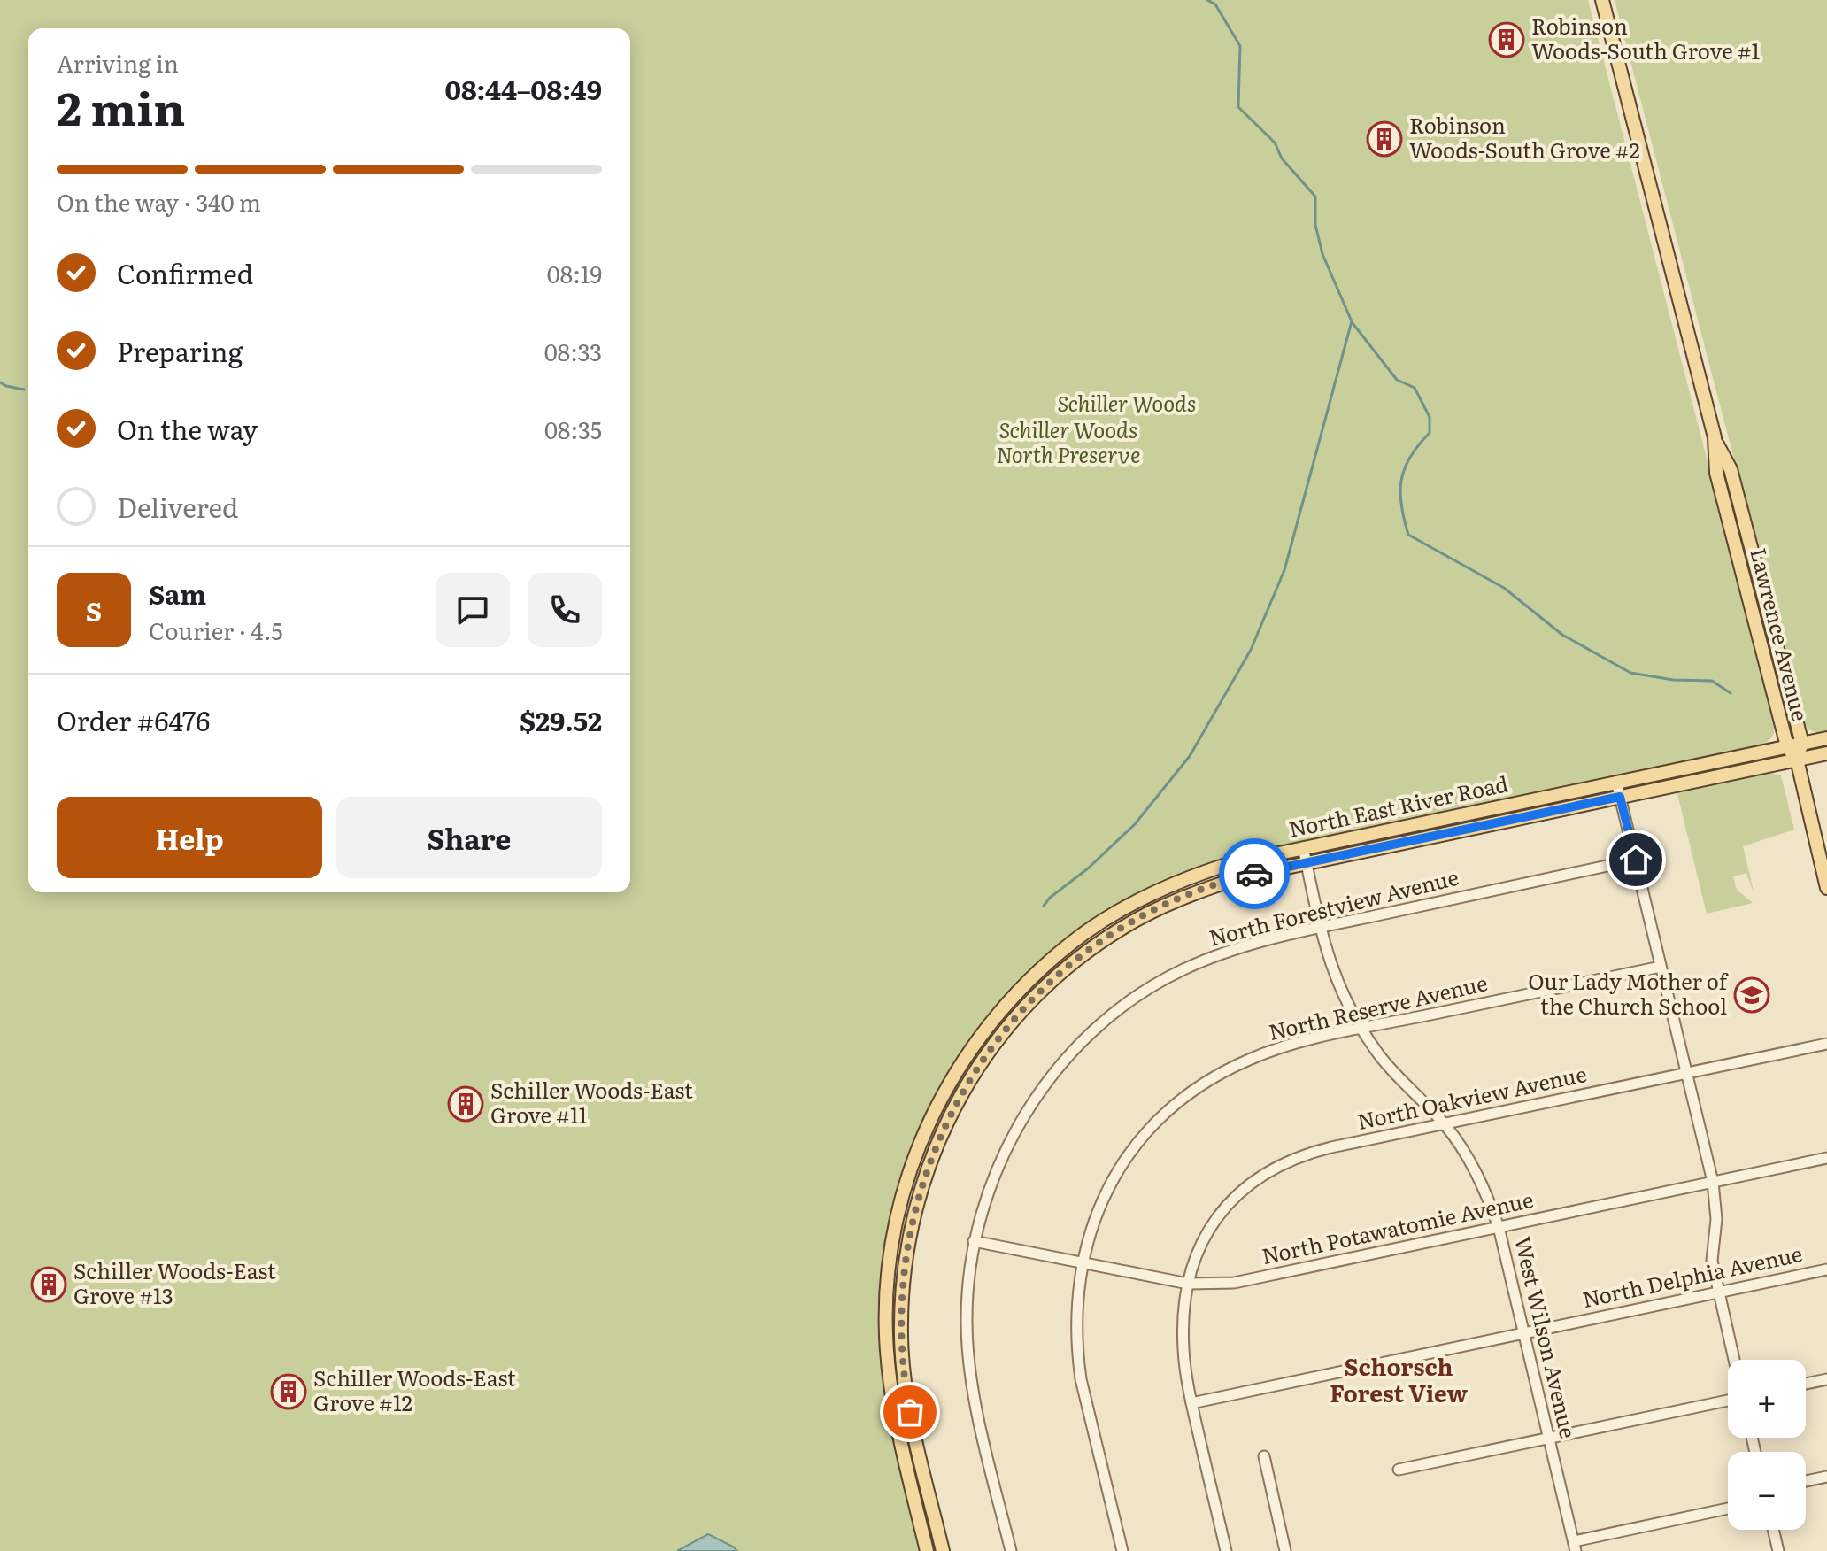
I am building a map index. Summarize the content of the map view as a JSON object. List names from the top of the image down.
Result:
{
  "streets": {
    "main road": ["Lawrence Avenue", "North East River Road"],
    "street": [
      "North Forestview Avenue",
      "North Reserve Avenue",
      "North Oakview Avenue",
      "North Potawatomie Avenue",
      "North Delphia Avenue",
      "West Wilson Avenue"
    ]
  },
  "crossings": [
    ["Lawrence Avenue", "North East River Road"],
    ["North East River Road", "West Wilson Avenue"],
    ["North Forestview Avenue", "North Potawatomie Avenue"],
    ["North Forestview Avenue", "West Wilson Avenue"],
    ["North Reserve Avenue", "North Potawatomie Avenue"],
    ["North Reserve Avenue", "West Wilson Avenue"],
    ["North Oakview Avenue", "North Potawatomie Avenue"],
    ["North Oakview Avenue", "North Delphia Avenue"],
    ["North Oakview Avenue", "West Wilson Avenue"],
    ["North Potawatomie Avenue", "West Wilson Avenue"],
    ["North Delphia Avenue", "West Wilson Avenue"]
  ],
  "districts": ["Schorsch Forest View"],
  "parks": ["Schiller Woods", "Schiller Woods North Preserve"],
  "places": {
    "building": [
      "Robinson Woods-South Grove #1",
      "Robinson Woods-South Grove #2",
      "Schiller Woods-East Grove #11",
      "Schiller Woods-East Grove #13",
      "Schiller Woods-East Grove #12"
    ],
    "school or university": ["Our Lady Mother of the Church School"]
  },
  "page": {
    "heading": ["2 min", "Arriving in", "08:44–08:49"],
    "panel": [
      "Sam",
      "Courier · 4.5",
      "Order #6476",
      "$29.52"
    ],
    "bar": "On the way · 340 m",
    "list": [
      ["Confirmed", "08:19"],
      ["Preparing", "08:33"],
      ["On the way", "08:35"],
      "Delivered"
    ],
    "round": "S",
    "buttons": ["Help", "Share"],
    "map_buttons": ["+", "−"]
  }
}
